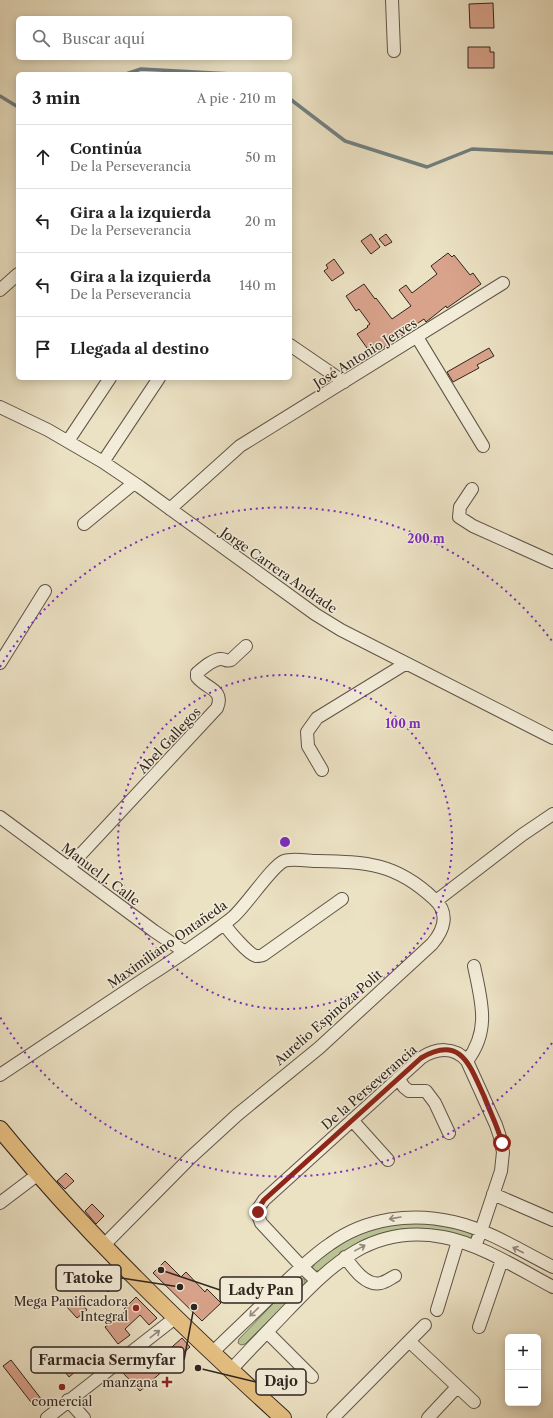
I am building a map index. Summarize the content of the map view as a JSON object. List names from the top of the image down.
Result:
{
  "streets": {
    "street": [
      "José Antonio Jerves",
      "Jorge Carrera Andrade",
      "Abel Gallegos",
      "Manuel J. Calle",
      "Maximiliano Ontañeda",
      "Aurelio Espinoza Polit",
      "De la Perseverancia"
    ]
  },
  "crossings": [
    ["José Antonio Jerves", "Jorge Carrera Andrade"],
    ["Abel Gallegos", "Manuel J. Calle"],
    ["Manuel J. Calle", "Maximiliano Ontañeda"],
    ["Maximiliano Ontañeda", "Aurelio Espinoza Polit"]
  ],
  "places": {
    "other": [
      "Lady Pan",
      "Tatoke",
      "Farmacia Sermyfar",
      "Mega Panificadora Integral",
      "Dajo",
      "comercial"
    ],
    "health": ["manzana"]
  },
  "page": {
    "search": "Buscar aquí",
    "heading": ["3 min", "A pie · 210 m"],
    "list": [
      ["Continúa", "De la Perseverancia", "50 m"],
      ["Gira a la izquierda", "De la Perseverancia", "20 m"],
      ["Gira a la izquierda", "De la Perseverancia", "140 m"],
      "Llegada al destino"
    ],
    "map_buttons": ["+", "−"]
  },
  "rings": ["200 m", "100 m"]
}
